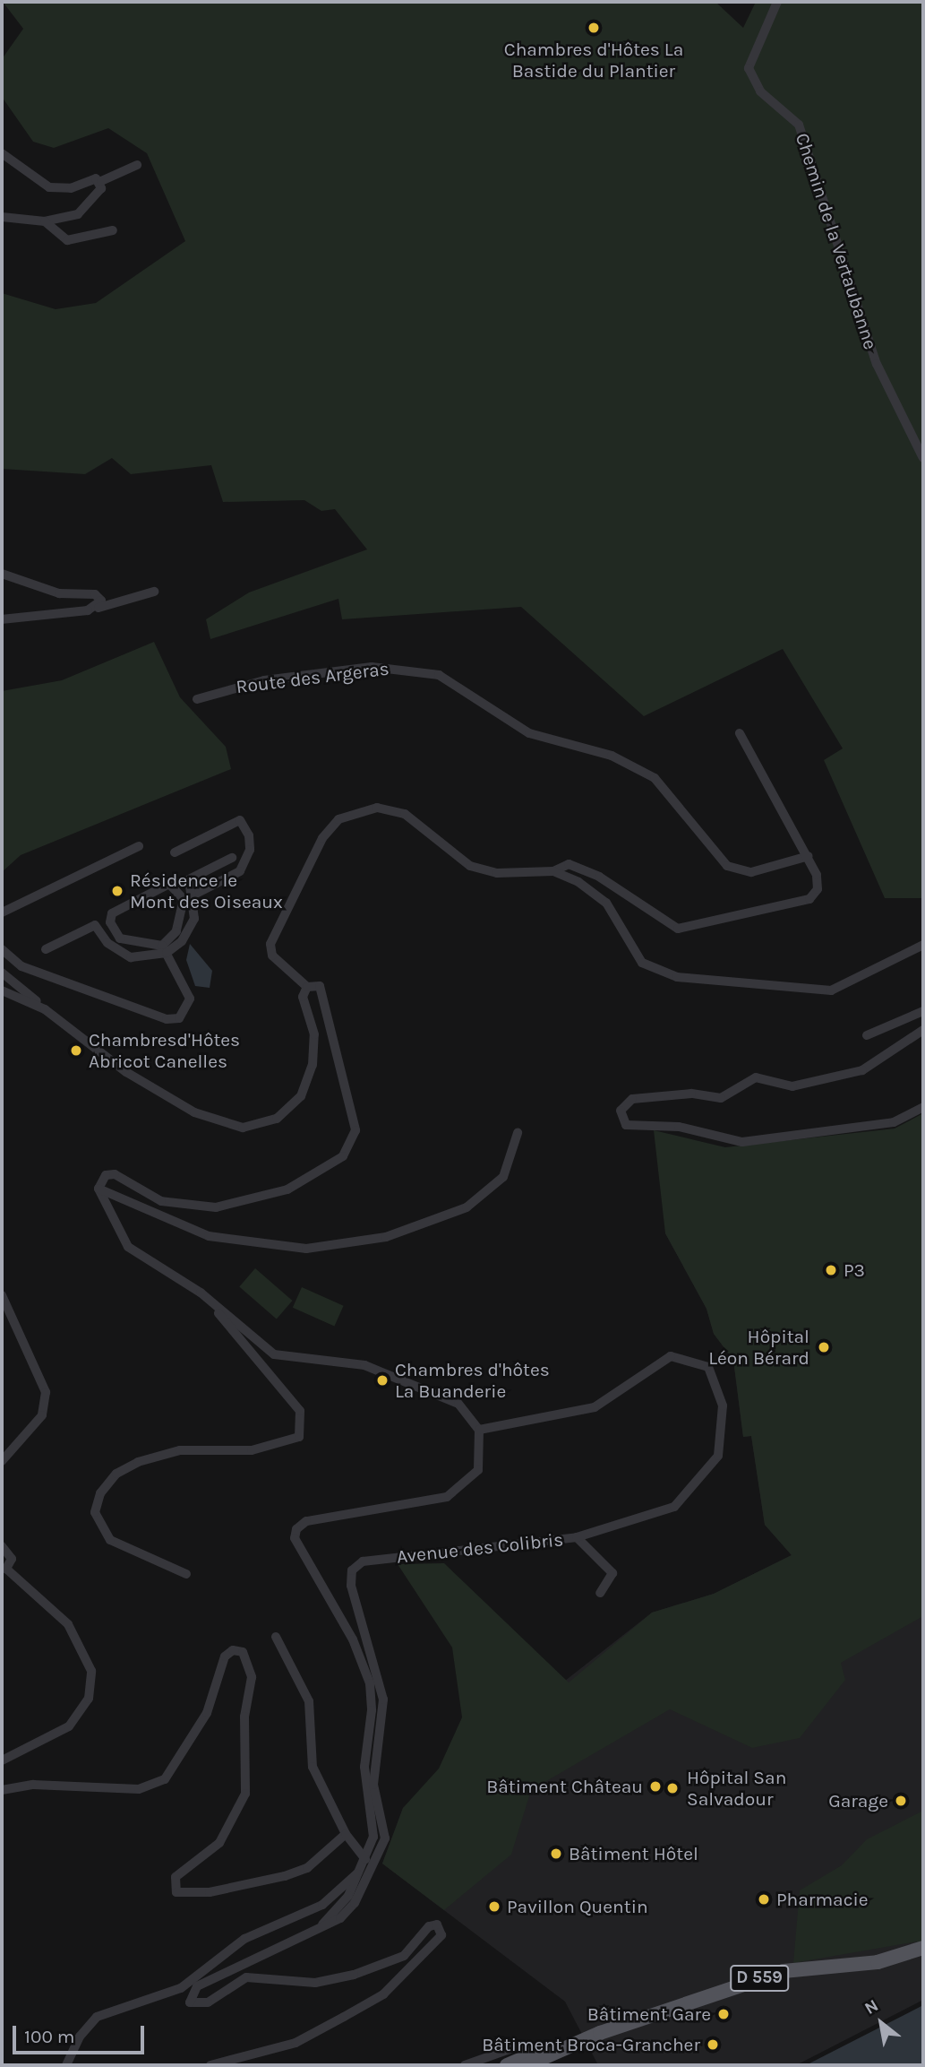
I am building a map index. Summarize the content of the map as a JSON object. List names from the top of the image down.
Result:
{
  "streets": {
    "main road": ["D 559"],
    "street": ["Chemin de la Vertaubanne", "Route des Argeras", "Avenue des Colibris"]
  },
  "places": [
    "Chambres d'Hôtes La Bastide du Plantier",
    "Résidence le Mont des Oiseaux",
    "Chambresd'Hôtes Abricot Canelles",
    "P3",
    "Hôpital Léon Bérard",
    "Chambres d'hôtes La Buanderie",
    "Bâtiment Château",
    "Hôpital San Salvadour",
    "Garage",
    "Bâtiment Hôtel",
    "Pharmacie",
    "Pavillon Quentin",
    "Bâtiment Gare",
    "Bâtiment Broca-Grancher"
  ],
  "scale_bar": "100 m",
  "north": "top left"
}
